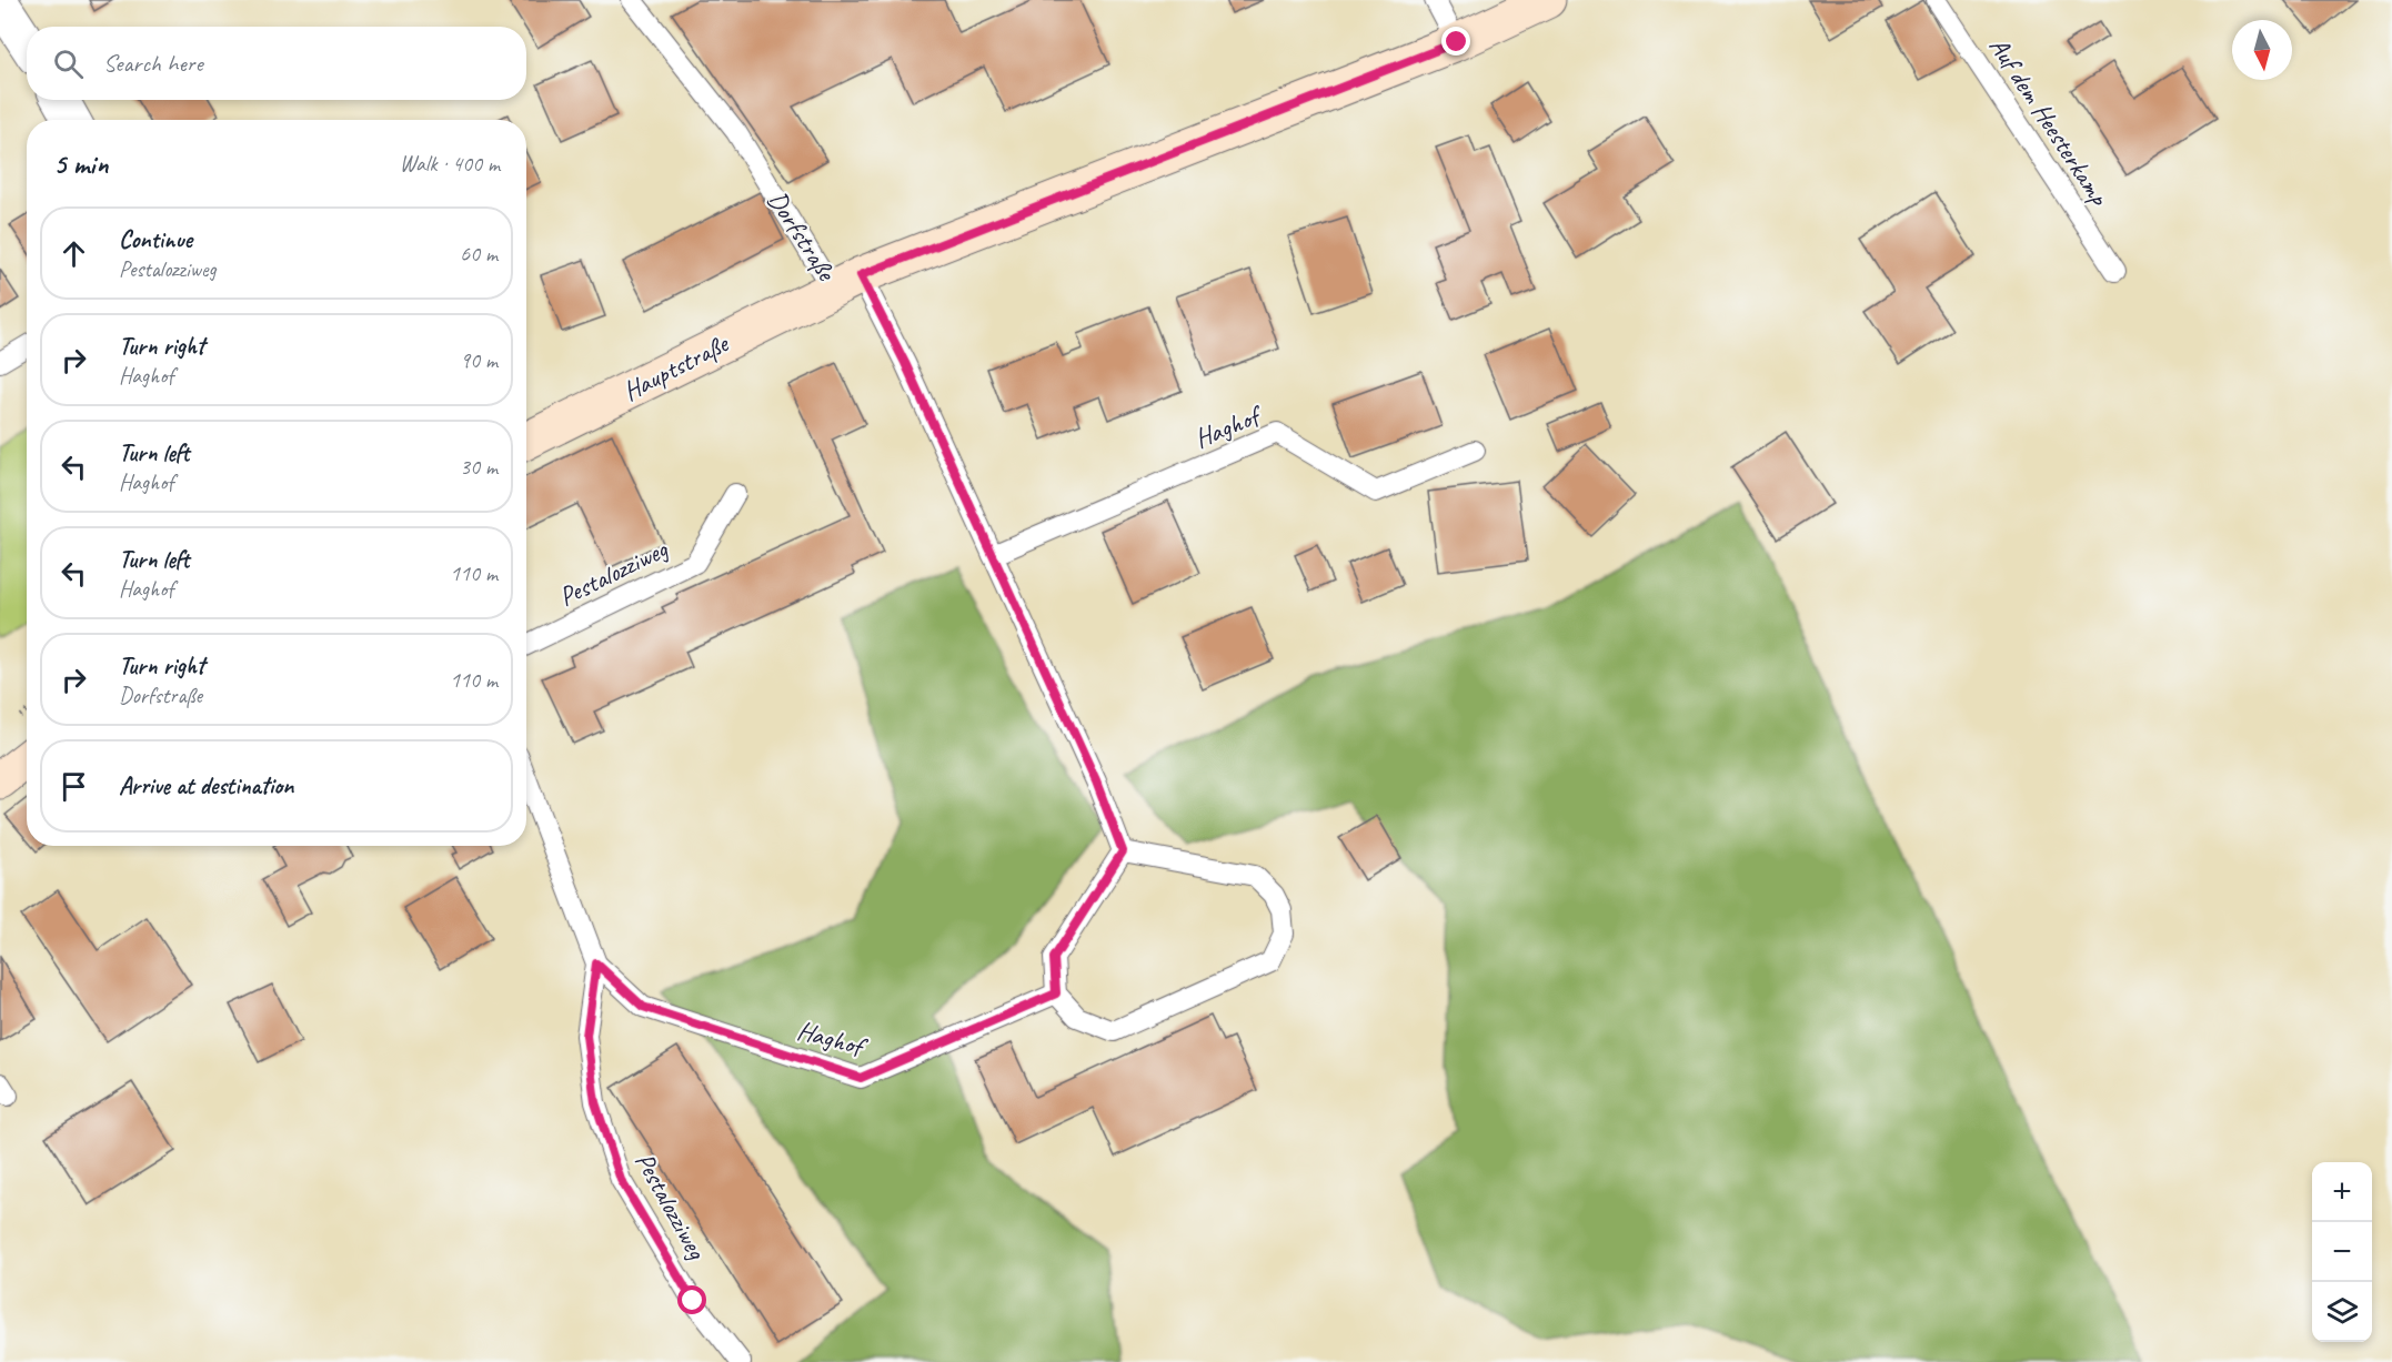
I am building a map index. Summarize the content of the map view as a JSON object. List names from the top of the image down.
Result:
{
  "streets": {
    "main road": ["Dorfstraße", "Hauptstraße"],
    "lane": ["Auf dem Heesterkamp", "Haghof", "Pestalozziweg"]
  },
  "crossings": [
    ["Dorfstraße", "Hauptstraße"],
    ["Haghof", "Pestalozziweg"]
  ],
  "north": "bottom",
  "page": {
    "search": "Search here",
    "heading": ["5 min", "Walk · 400 m"],
    "list": [
      ["Continue", "Pestalozziweg", "60 m"],
      ["Turn right", "Haghof", "90 m"],
      ["Turn left", "Haghof", "30 m"],
      ["Turn left", "Haghof", "110 m"],
      ["Turn right", "Dorfstraße", "110 m"],
      "Arrive at destination"
    ],
    "map_buttons": ["+", "−"]
  }
}
